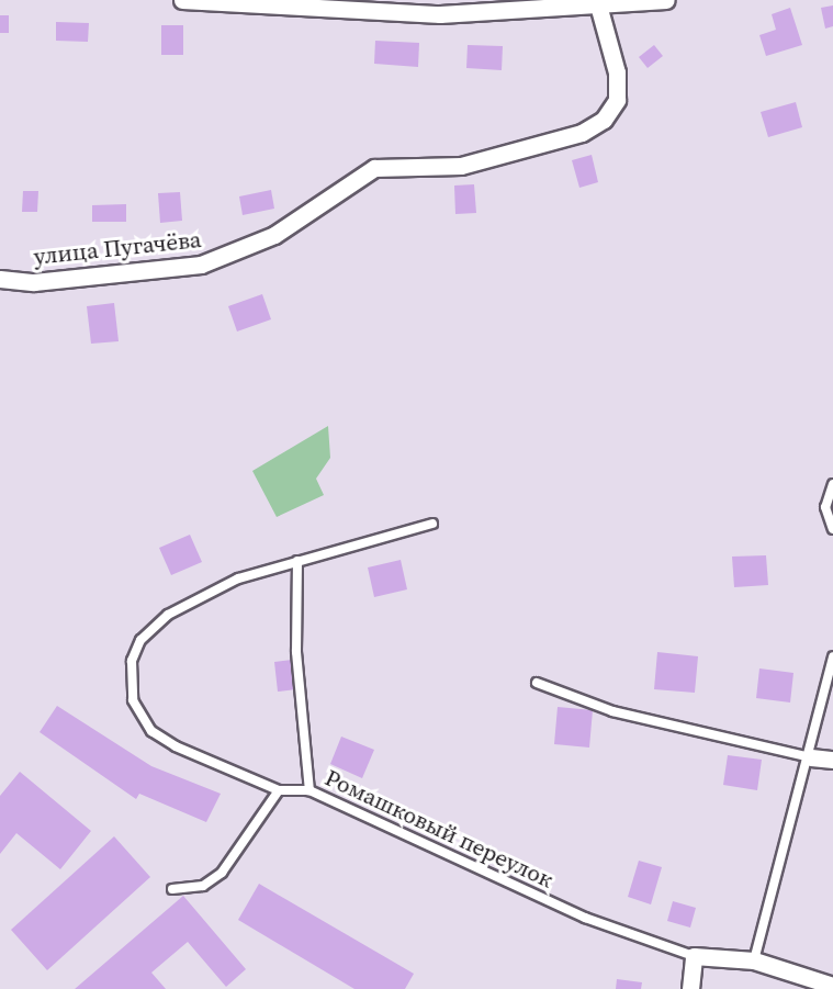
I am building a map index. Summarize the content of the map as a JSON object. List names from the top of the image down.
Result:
{
  "streets": {
    "street": ["улица Пугачёва"],
    "lane": ["Ромашковый переулок"]
  }
}
